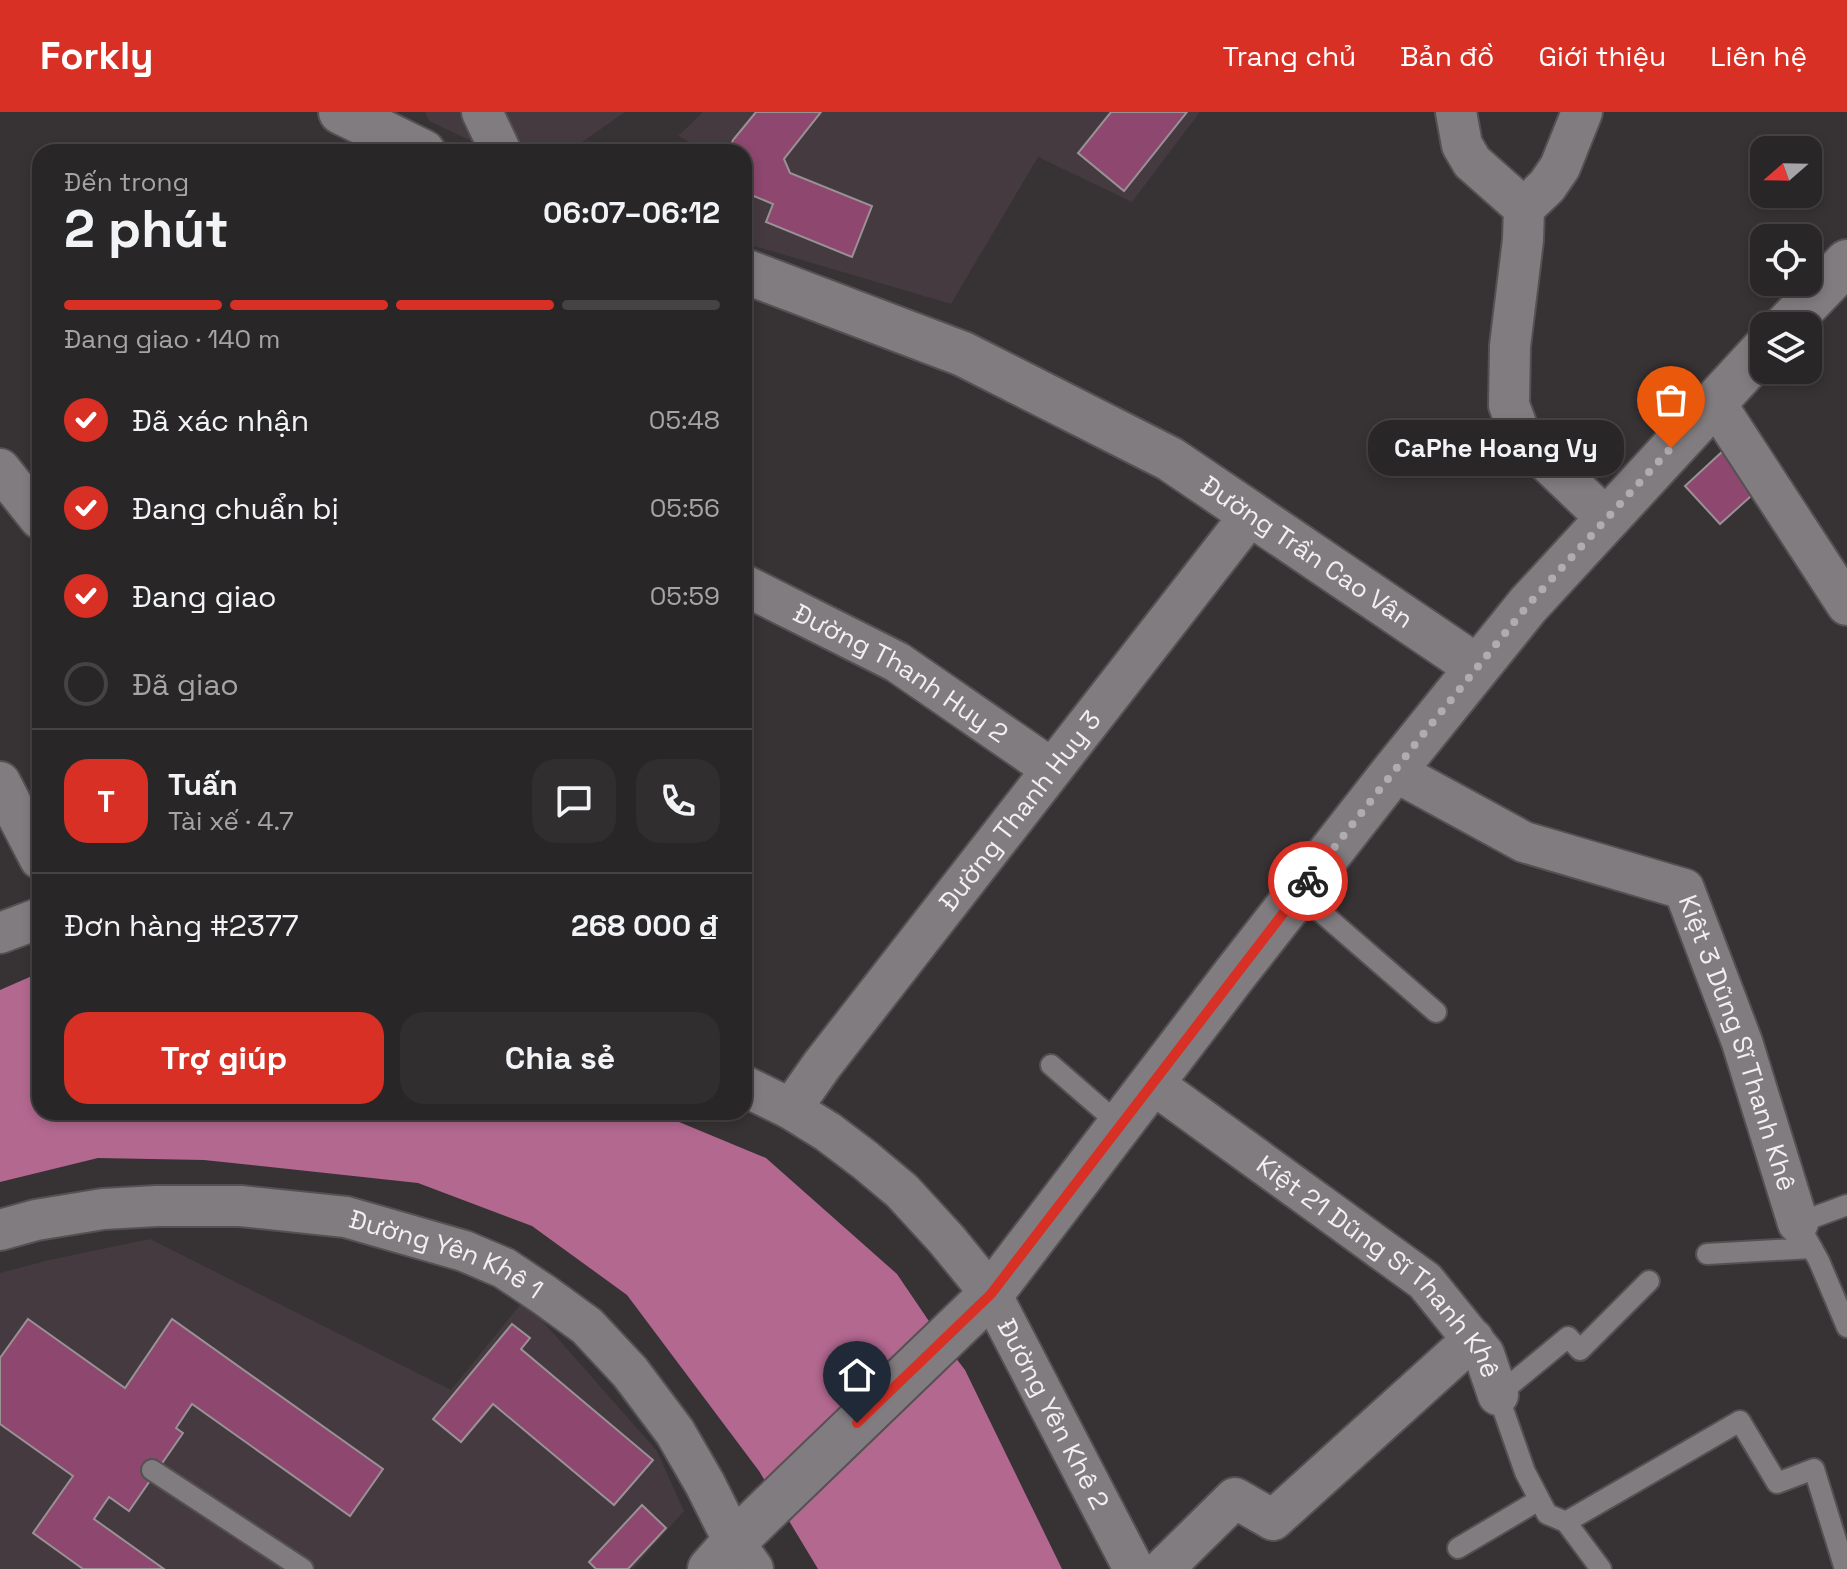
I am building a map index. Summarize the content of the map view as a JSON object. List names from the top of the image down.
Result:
{
  "streets": {
    "main road": ["Đường Trần Cao Vân"],
    "street": [
      "Đường Thanh Huy 2",
      "Đường Thanh Huy 3",
      "Kiệt 3 Dũng Sĩ Thanh Khê",
      "Đường Yên Khê 1",
      "Kiệt 21 Dũng Sĩ Thanh Khê",
      "Đường Yên Khê 2"
    ]
  },
  "crossings": [
    ["Đường Trần Cao Vân", "Đường Thanh Huy 3"],
    ["Đường Thanh Huy 2", "Đường Thanh Huy 3"],
    ["Đường Thanh Huy 3", "Đường Yên Khê 2"]
  ],
  "places": ["CaPhe Hoang Vy"],
  "north": "left",
  "page": {
    "header": "Forkly",
    "nav": [
      "Trang chủ",
      "Bản đồ",
      "Giới thiệu",
      "Liên hệ"
    ],
    "heading": ["2 phút", "Đến trong", "06:07–06:12"],
    "panel": [
      "Tuấn",
      "Tài xế · 4.7",
      "Đơn hàng #2377",
      "268 000 ₫"
    ],
    "bar": "Đang giao · 140 m",
    "list": [
      ["Đã xác nhận", "05:48"],
      ["Đang chuẩn bị", "05:56"],
      ["Đang giao", "05:59"],
      "Đã giao"
    ],
    "bubble": "CaPhe Hoang Vy",
    "round": "T",
    "buttons": ["Trợ giúp", "Chia sẻ"]
  }
}
